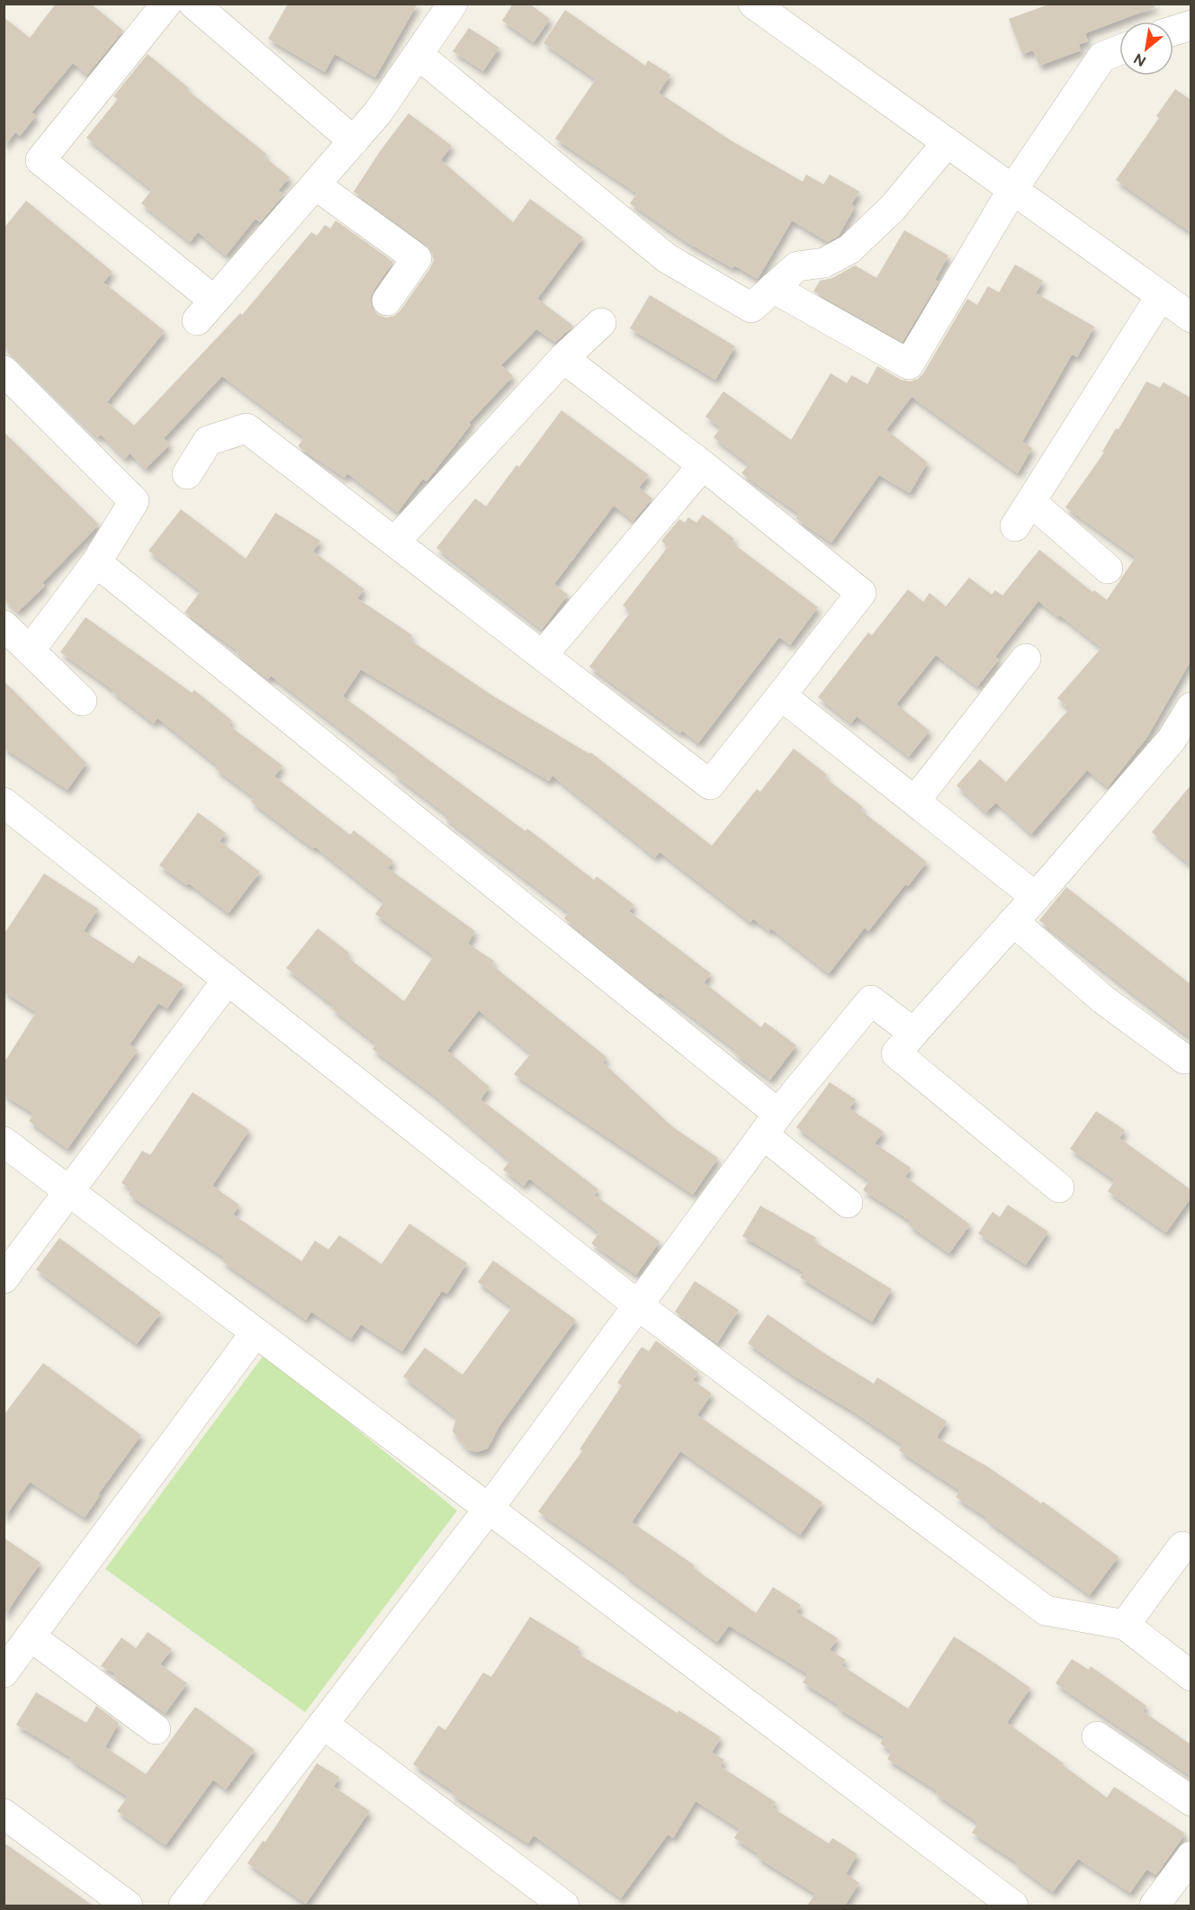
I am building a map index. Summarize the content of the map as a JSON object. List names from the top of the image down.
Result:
{
  "north": "bottom left"
}
